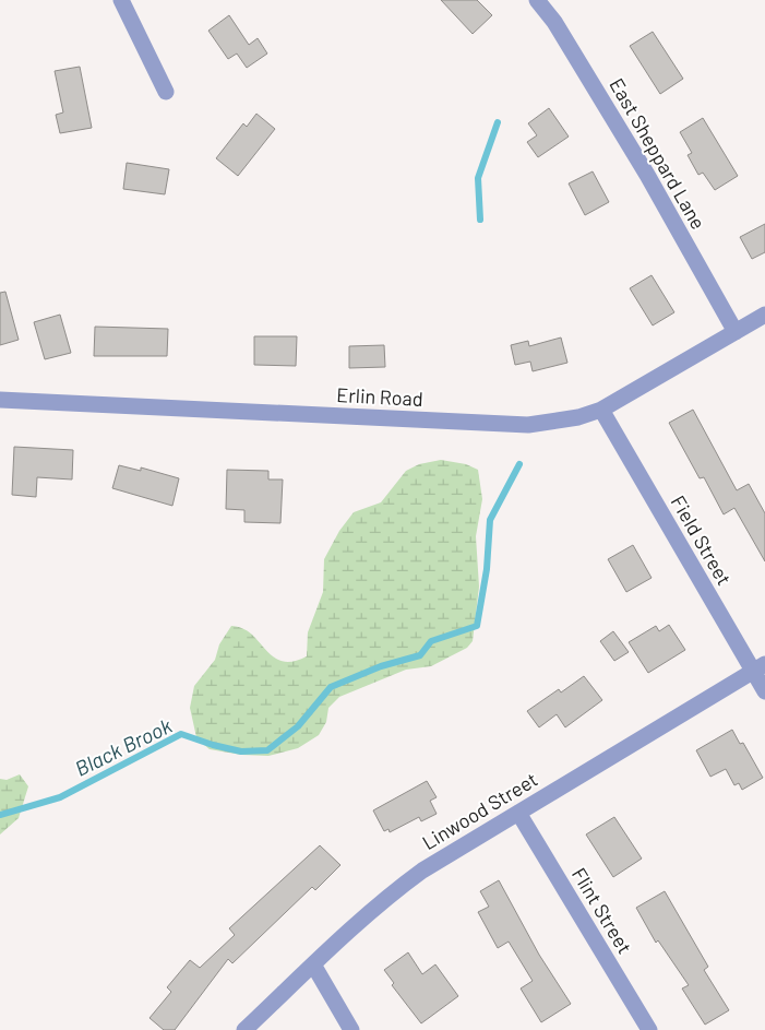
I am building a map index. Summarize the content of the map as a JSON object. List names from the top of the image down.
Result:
{
  "streets": {
    "street": [
      "East Sheppard Lane",
      "Erlin Road",
      "Field Street",
      "Linwood Street",
      "Flint Street"
    ]
  },
  "crossings": [
    ["East Sheppard Lane", "Erlin Road"],
    ["Erlin Road", "Field Street"],
    ["Field Street", "Linwood Street"],
    ["Linwood Street", "Flint Street"]
  ],
  "water": ["Black Brook"]
}
